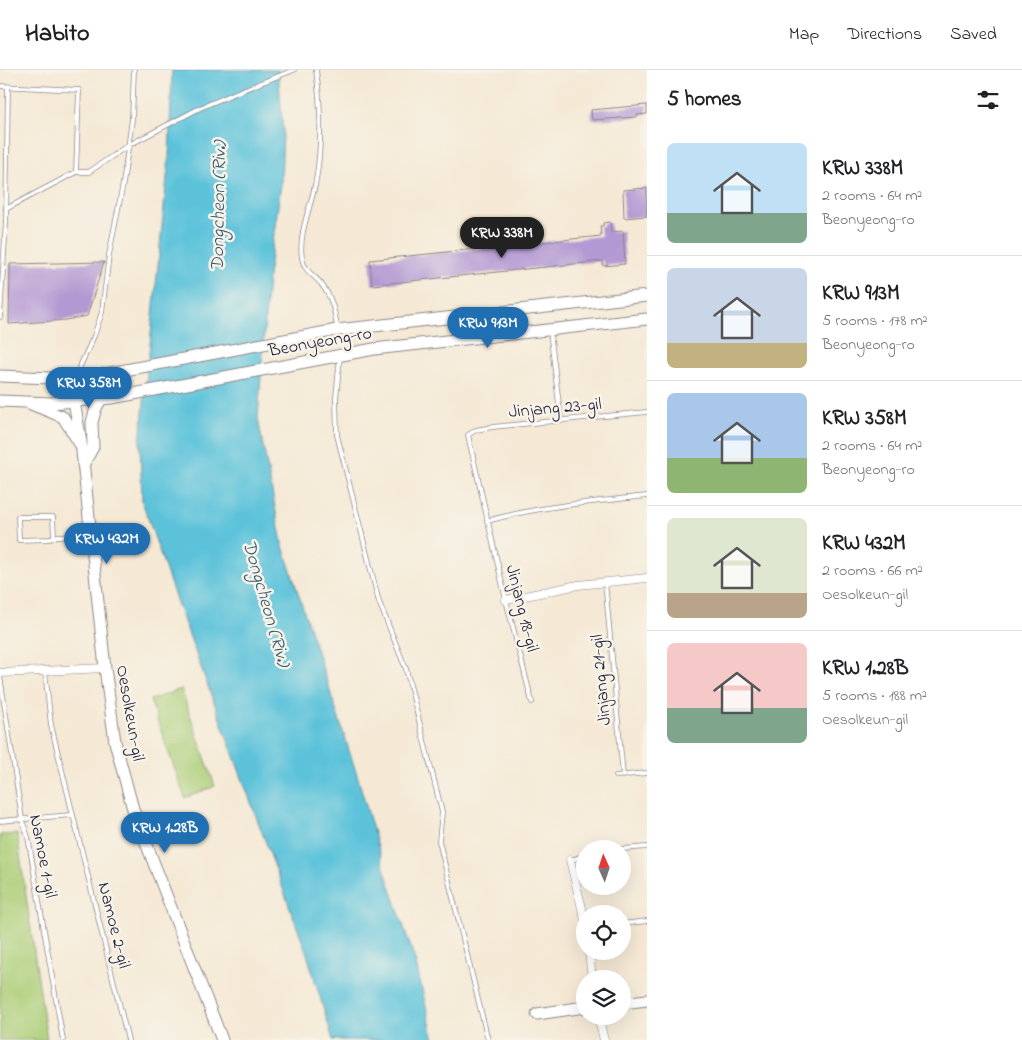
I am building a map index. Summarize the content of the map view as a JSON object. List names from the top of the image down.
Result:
{
  "streets": {
    "main road": ["Beonyeong-ro", "Oesolkeun-gil"],
    "lane": [
      "Jinjang 23-gil",
      "Jinjang 18-gil",
      "Jinjang 21-gil",
      "Namoe 1-gil",
      "Namoe 2-gil"
    ]
  },
  "crossings": [
    ["Beonyeong-ro", "Oesolkeun-gil"],
    ["Jinjang 23-gil", "Jinjang 18-gil"]
  ],
  "water": ["Dongcheon (Riv.)"],
  "north": "top",
  "page": {
    "header": "Habito",
    "nav": ["Map", "Directions", "Saved"],
    "heading": "5 homes",
    "list": [
      {
        "name": "KRW 338M",
        "note": "2 rooms · 64 m² · Beonyeong-ro"
      },
      {
        "name": "KRW 913M",
        "note": "5 rooms · 178 m² · Beonyeong-ro"
      },
      {
        "name": "KRW 358M",
        "note": "2 rooms · 64 m² · Beonyeong-ro"
      },
      {
        "name": "KRW 432M",
        "note": "2 rooms · 66 m² · Oesolkeun-gil"
      },
      {
        "name": "KRW 1.28B",
        "note": "5 rooms · 188 m² · Oesolkeun-gil"
      }
    ],
    "price": [
      "KRW 338M",
      "KRW 913M",
      "KRW 358M",
      "KRW 432M",
      "KRW 1.28B"
    ]
  }
}
